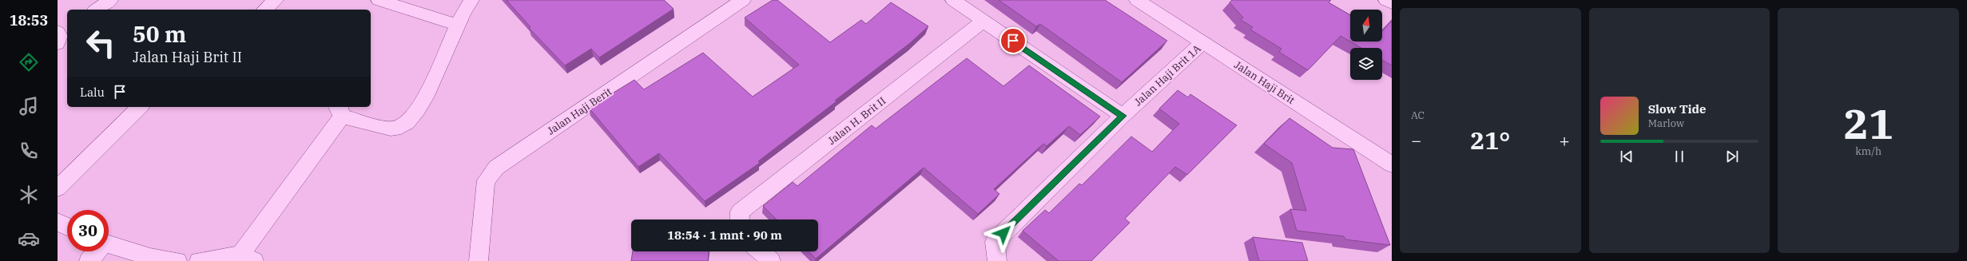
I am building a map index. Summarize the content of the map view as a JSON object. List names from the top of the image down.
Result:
{
  "streets": {
    "street": [
      "Jalan Haji Brit 1A",
      "Jalan Haji Brit",
      "Jalan Haji Berit",
      "Jalan H. Brit II"
    ]
  },
  "crossings": [
    ["Jalan Haji Brit 1A", "Jalan Haji Brit"]
  ],
  "north": "top",
  "page": {
    "tabs": "18:53",
    "tile": [
      "AC",
      ["21", "km/h"]
    ],
    "turn": ["50 m", "Jalan Haji Brit II"],
    "then": "Lalu",
    "song": ["Slow Tide", "Marlow"],
    "heat": ["−", "21°", "+"],
    "limit": "30",
    "trip": "18:54 · 1 mnt · 90 m"
  }
}
